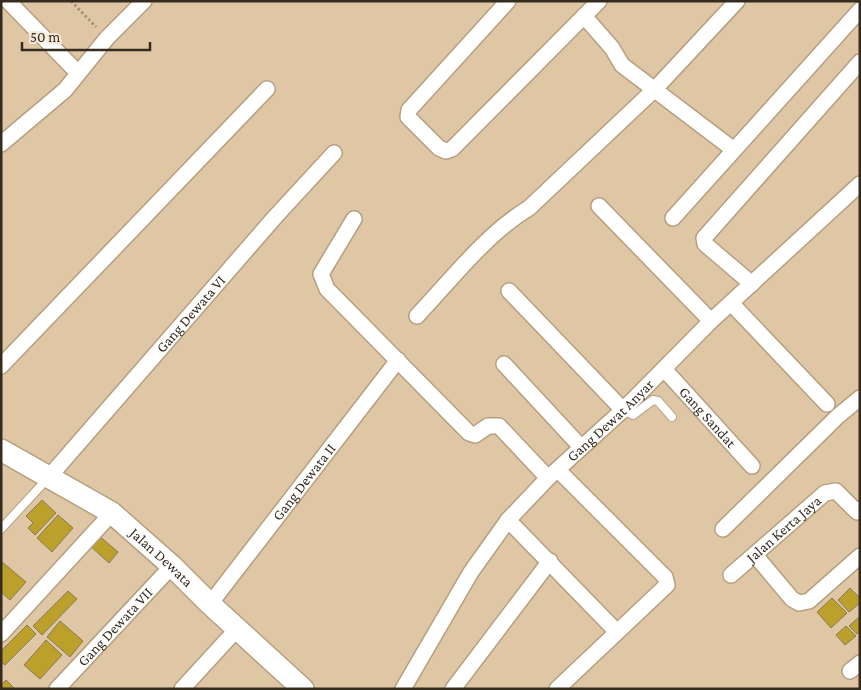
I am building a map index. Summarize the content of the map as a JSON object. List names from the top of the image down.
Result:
{
  "streets": {
    "street": [
      "Gang Dewata VI",
      "Gang Sandat",
      "Gang Dewat Anyar",
      "Gang Dewata II",
      "Jalan Kerta Jaya",
      "Jalan Dewata",
      "Gang Dewata VII"
    ]
  },
  "crossings": [
    ["Gang Dewata VI", "Jalan Dewata"],
    ["Gang Sandat", "Gang Dewat Anyar"],
    ["Gang Dewata II", "Jalan Dewata"],
    ["Jalan Dewata", "Gang Dewata VII"]
  ],
  "scale_bar": "50 m"
}
